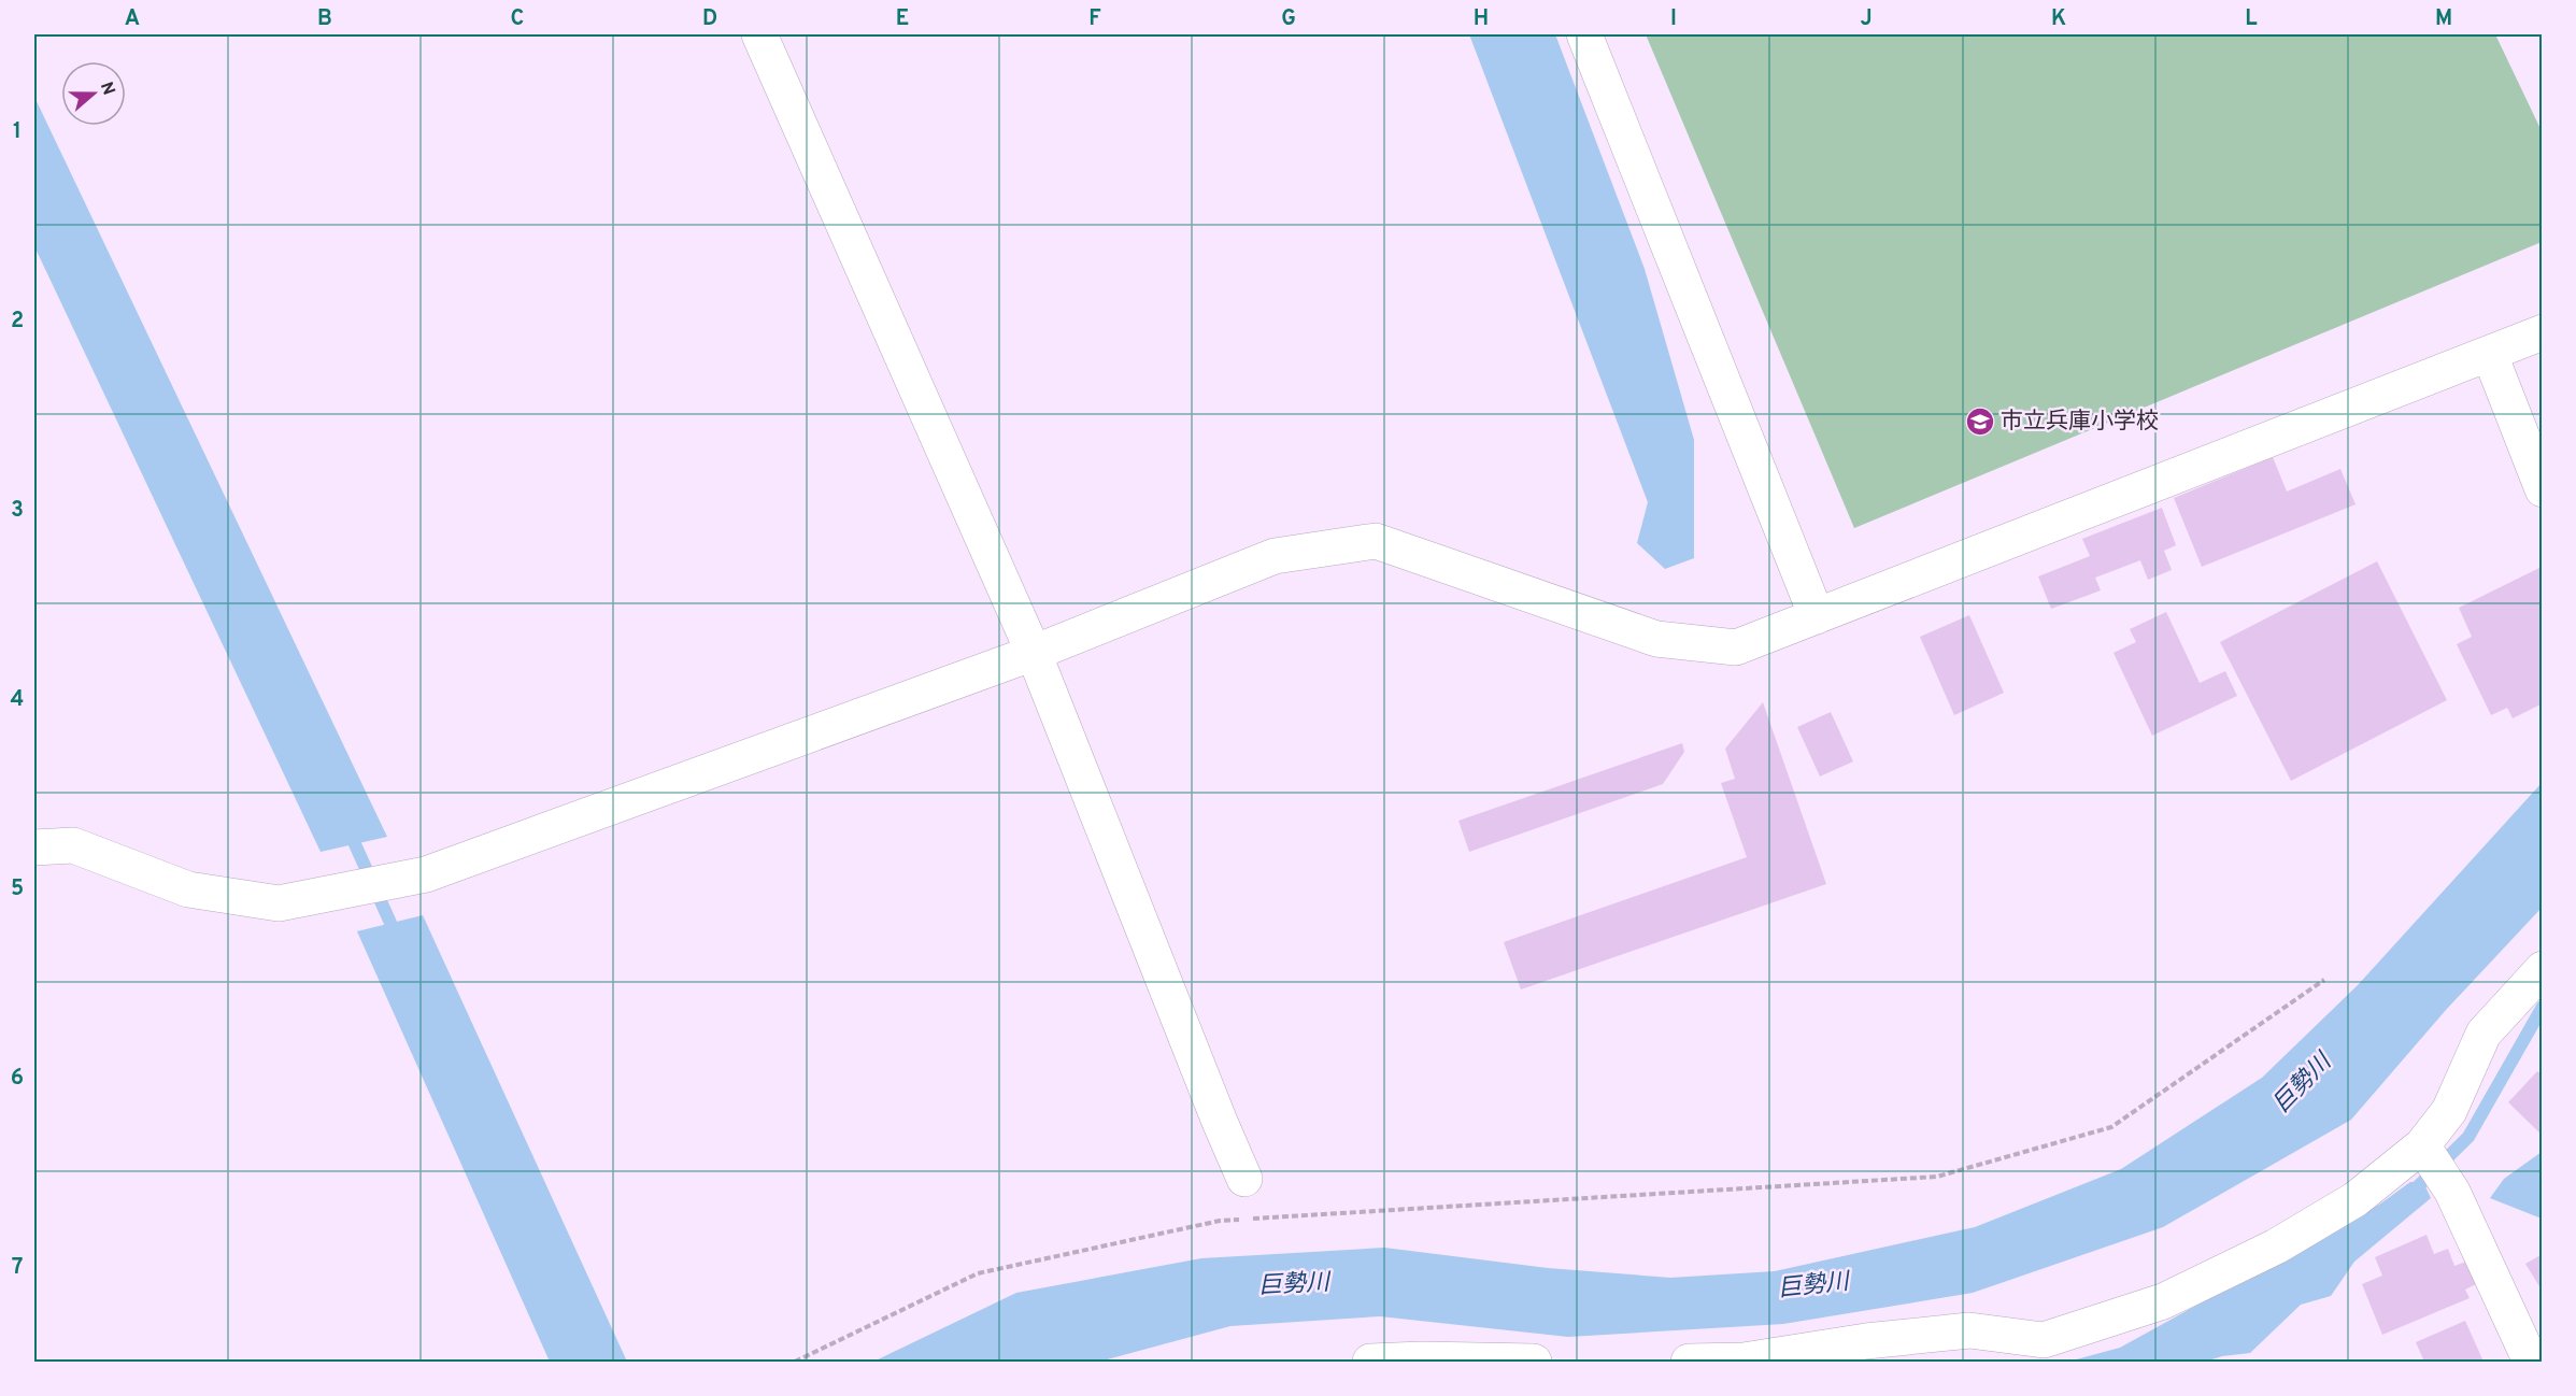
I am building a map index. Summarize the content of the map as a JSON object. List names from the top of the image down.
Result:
{
  "water": ["巨勢川"],
  "places": {
    "school or university": ["市立兵庫小学校"]
  },
  "north": "right",
  "grid": {
    "columns": [
      "A",
      "B",
      "C",
      "D",
      "E",
      "F",
      "G",
      "H",
      "I",
      "J",
      "K",
      "L",
      "M"
    ],
    "rows": [
      "1",
      "2",
      "3",
      "4",
      "5",
      "6",
      "7"
    ]
  }
}
